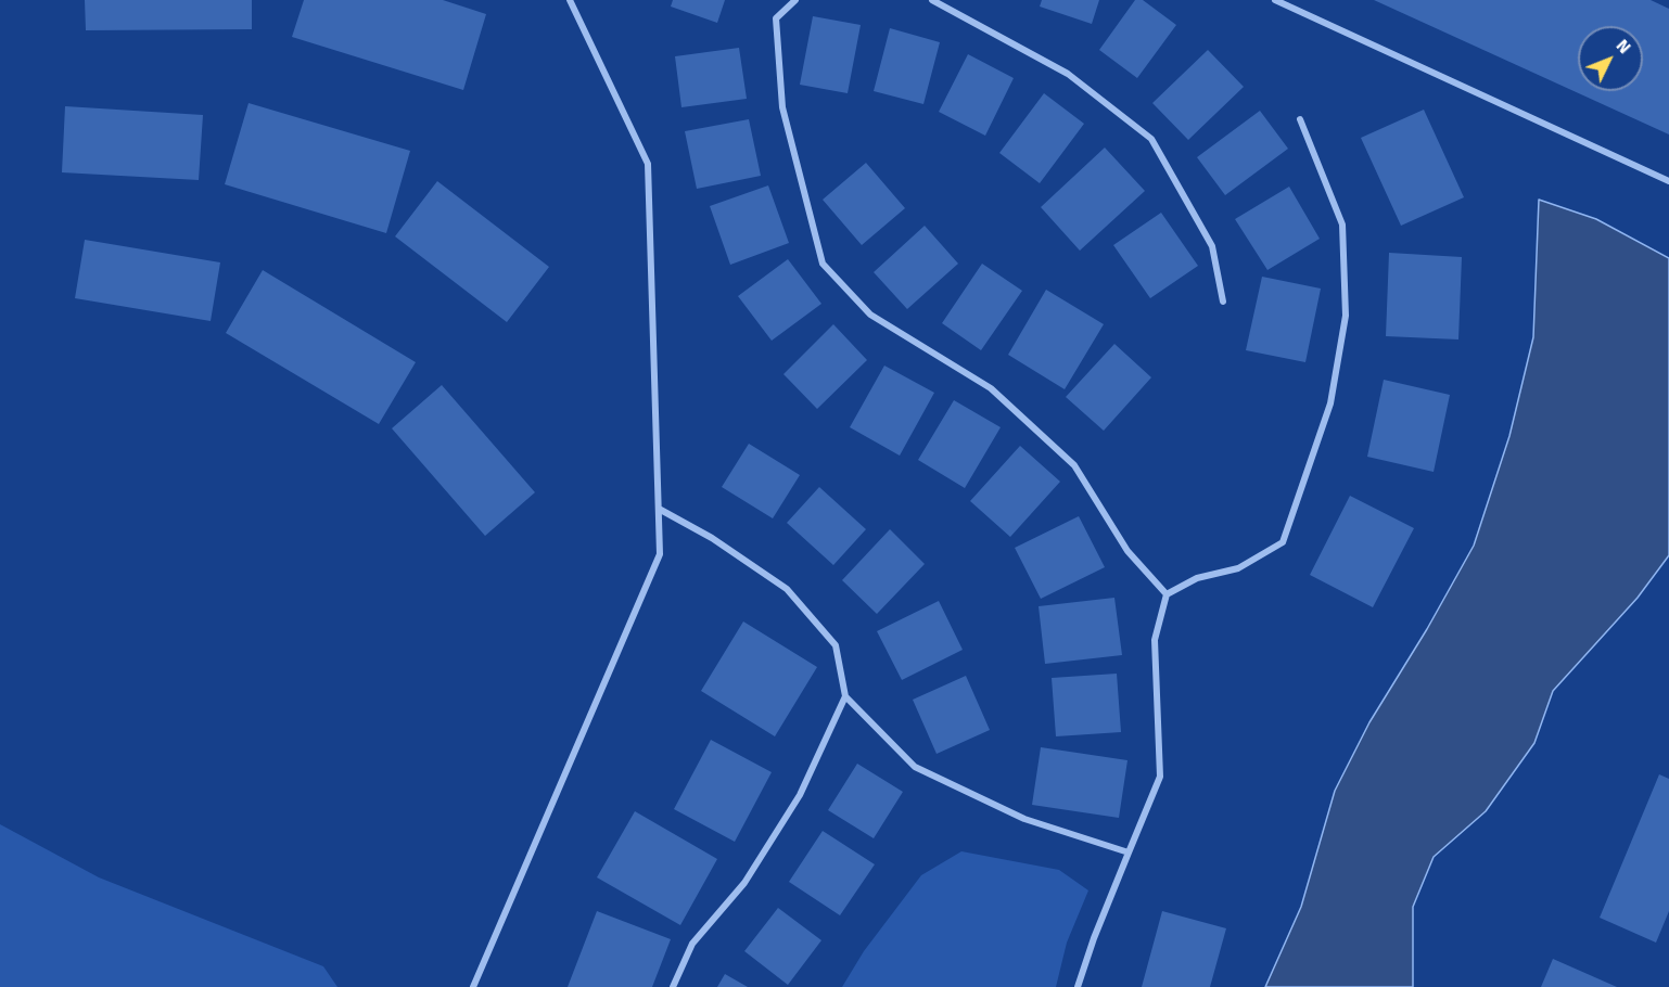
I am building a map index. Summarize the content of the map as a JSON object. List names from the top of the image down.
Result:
{
  "north": "top right"
}
